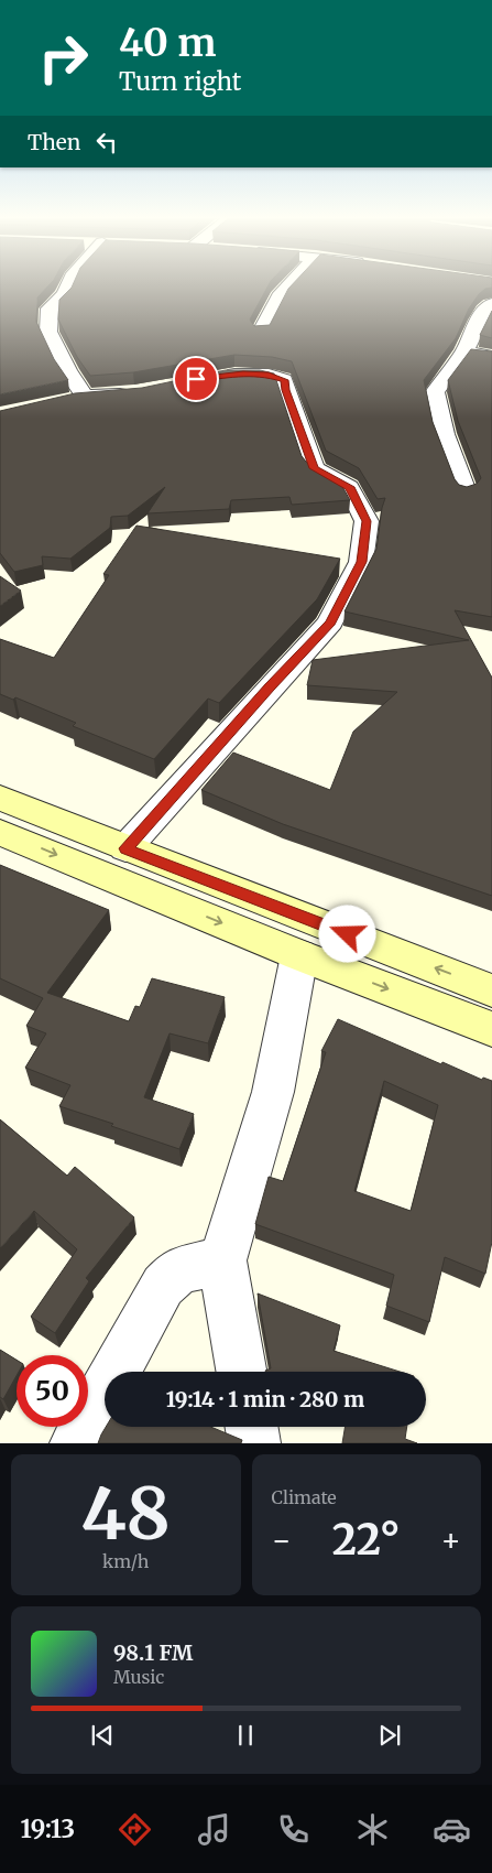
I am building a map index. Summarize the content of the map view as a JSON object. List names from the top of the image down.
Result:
{
  "page": {
    "turn": ["40 m", "Turn right"],
    "then": "Then",
    "limit": "50",
    "trip": "19:14 · 1 min · 280 m",
    "tile": [
      ["48", "km/h"],
      "Climate"
    ],
    "heat": ["−", "22°", "+"],
    "song": ["98.1 FM", "Music"],
    "tabs": "19:13"
  }
}
